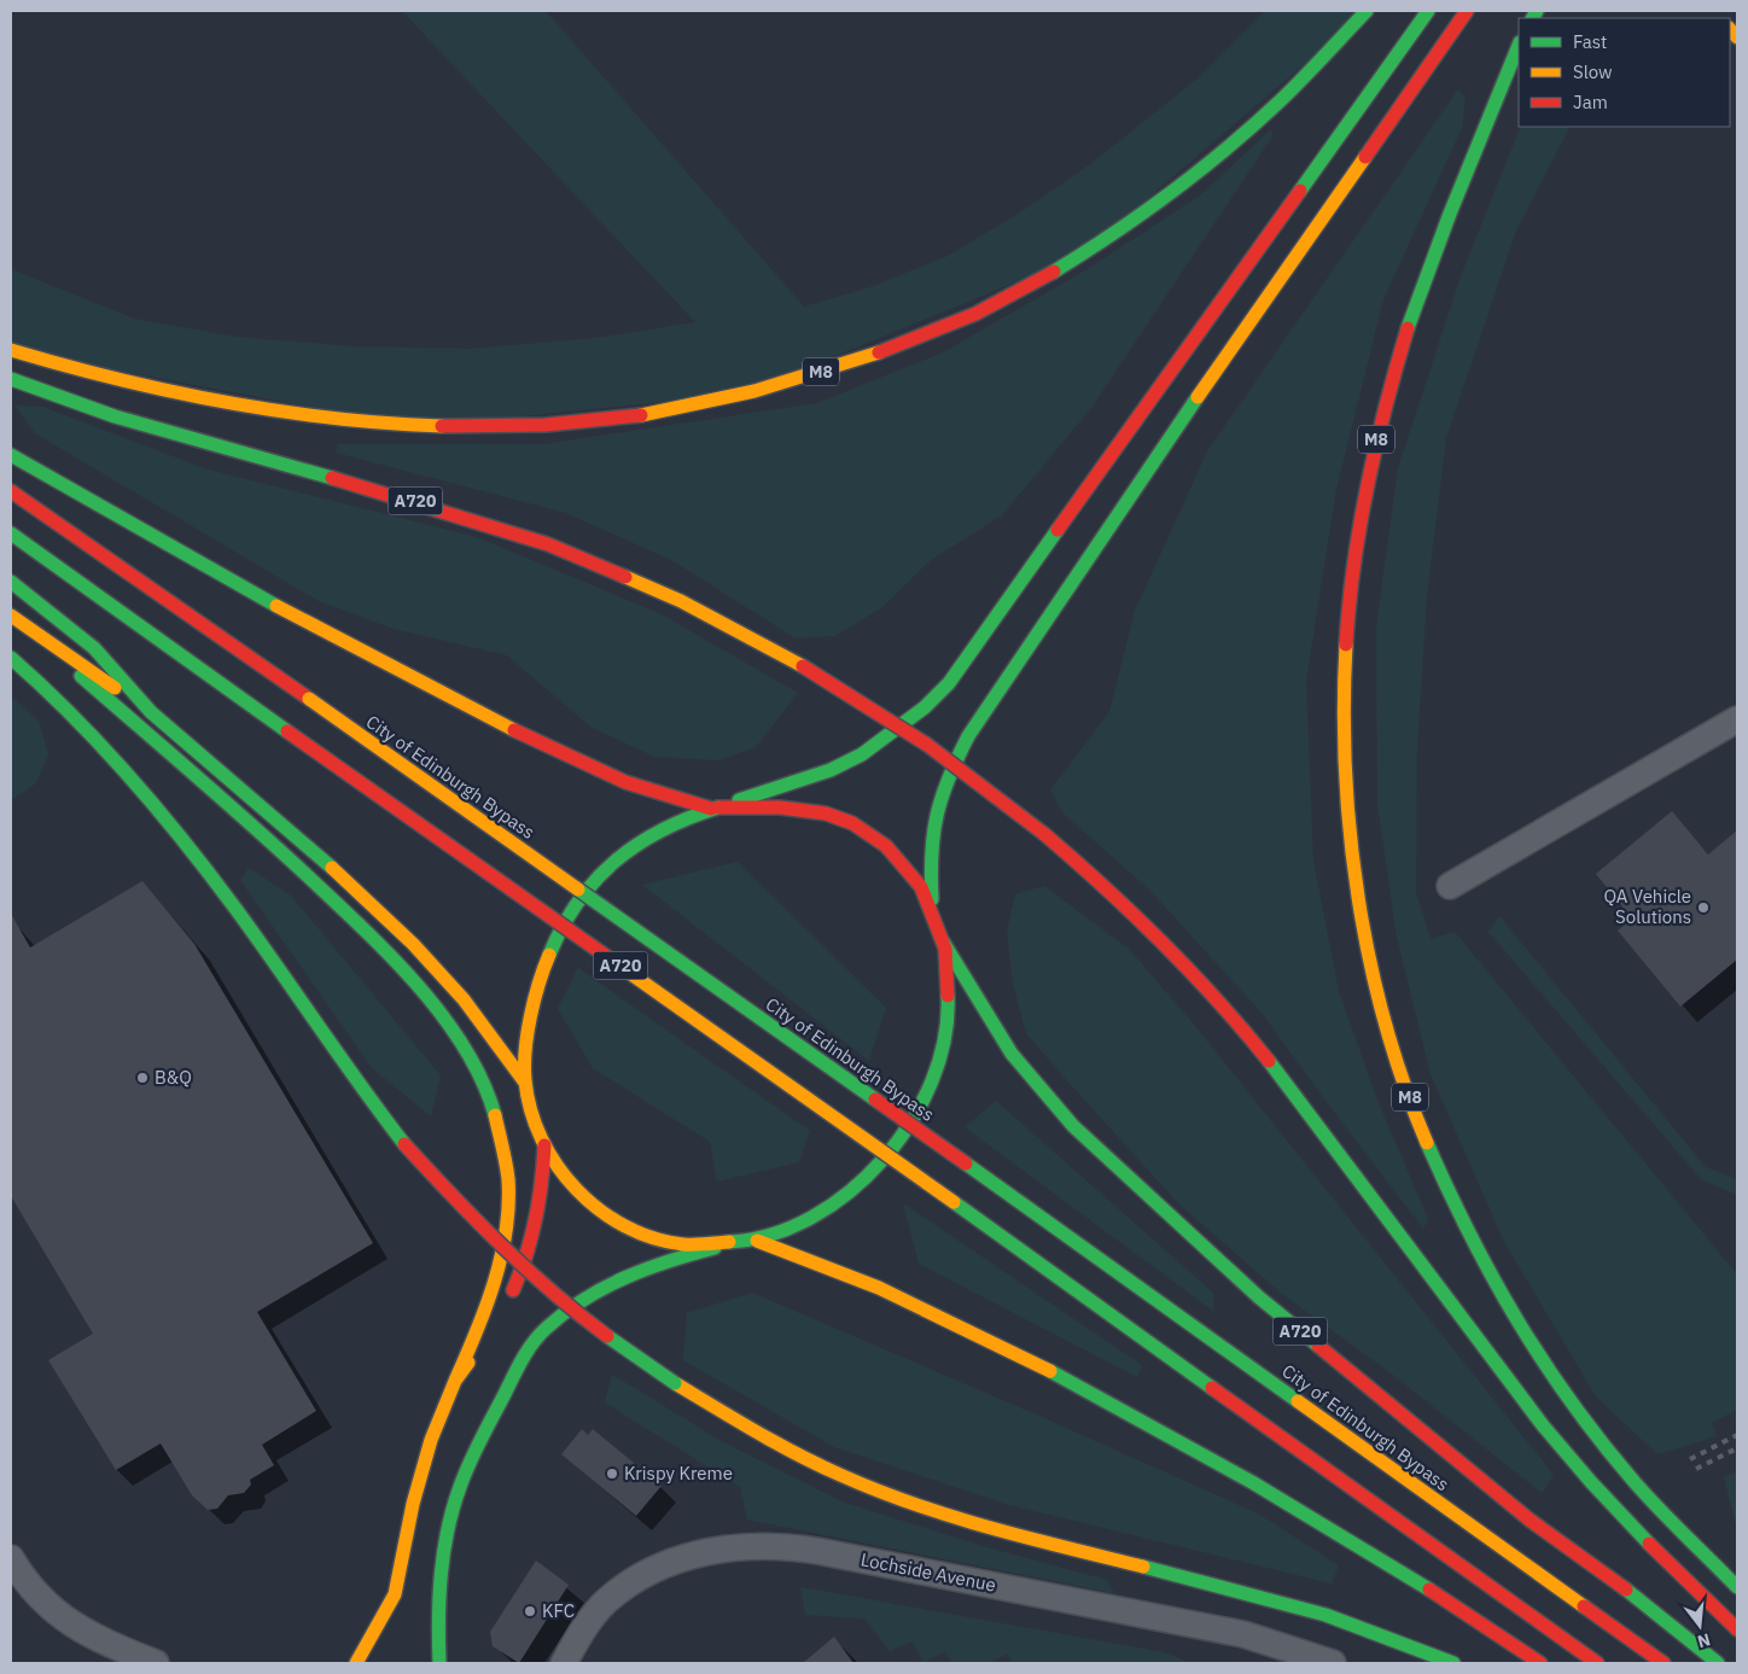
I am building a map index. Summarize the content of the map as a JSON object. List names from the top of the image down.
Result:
{
  "streets": {
    "main road": ["M8", "A720", "City of Edinburgh Bypass"],
    "street": ["Lochside Avenue"]
  },
  "places": [
    "QA Vehicle Solutions",
    "B&Q",
    "Krispy Kreme",
    "KFC"
  ],
  "legend": ["Fast", "Slow", "Jam"],
  "north": "bottom"
}
